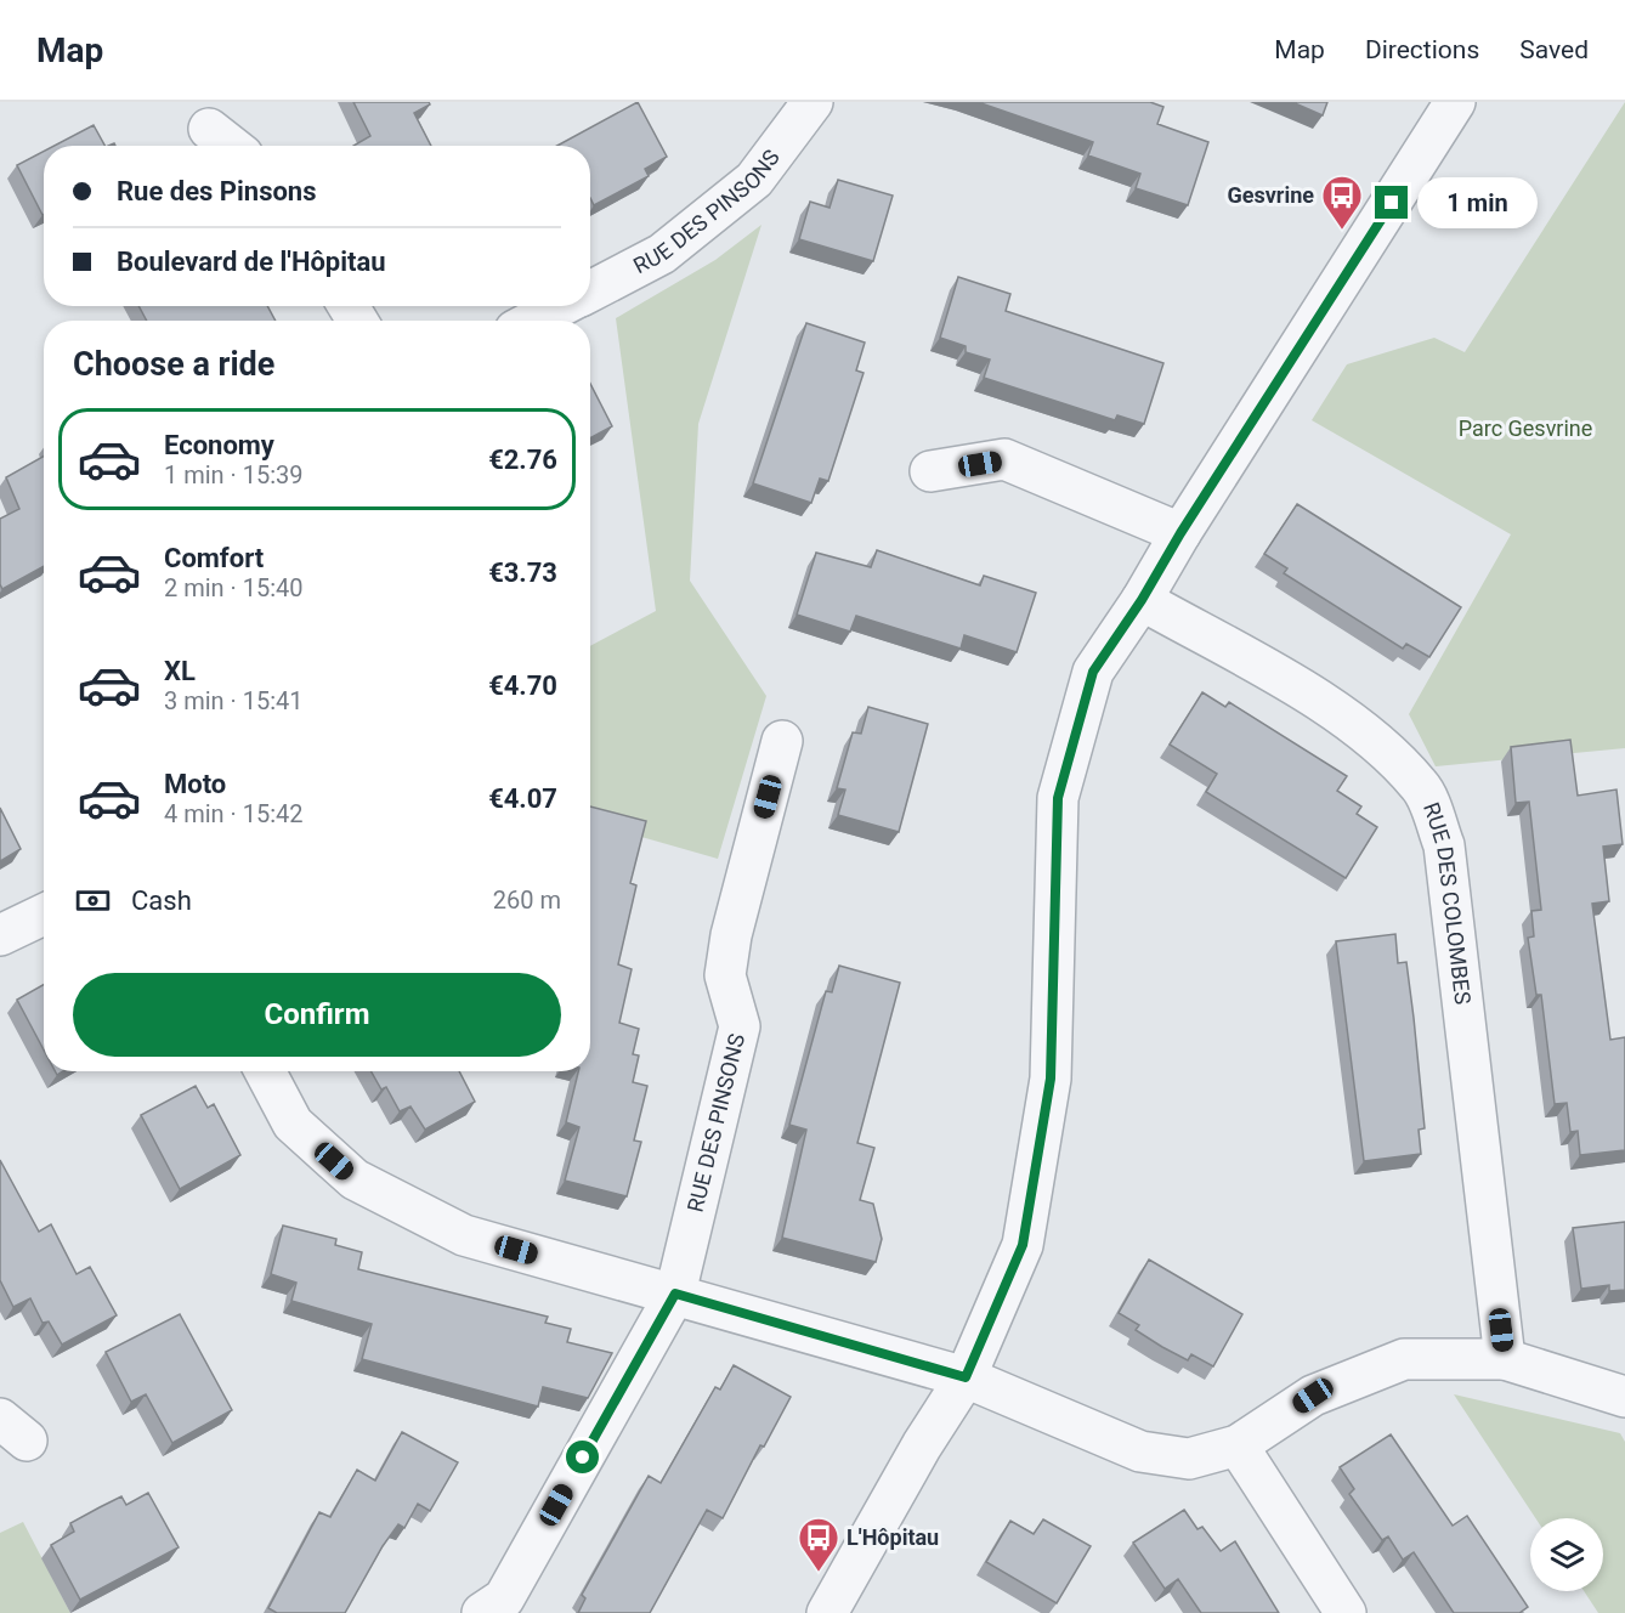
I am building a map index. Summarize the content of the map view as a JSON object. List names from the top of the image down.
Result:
{
  "streets": {
    "street": ["RUE DES PINSONS", "RUE DES COLOMBES"]
  },
  "parks": ["Parc Gesvrine"],
  "places": {
    "bus stop": ["Gesvrine", "L'Hôpitau"]
  },
  "page": {
    "header": "Map",
    "nav": ["Map", "Directions", "Saved"],
    "banner": ["Rue des Pinsons", "Boulevard de l'Hôpitau"],
    "bubble": "1 min",
    "heading": "Choose a ride",
    "list": [
      {
        "name": "Economy",
        "note": "1 min · 15:39",
        "value": "€2.76"
      },
      {
        "name": "Comfort",
        "note": "2 min · 15:40",
        "value": "€3.73"
      },
      {
        "name": "XL",
        "note": "3 min · 15:41",
        "value": "€4.70"
      },
      {
        "name": "Moto",
        "note": "4 min · 15:42",
        "value": "€4.07"
      }
    ],
    "pay": ["Cash", "260 m"],
    "buttons": "Confirm"
  }
}
